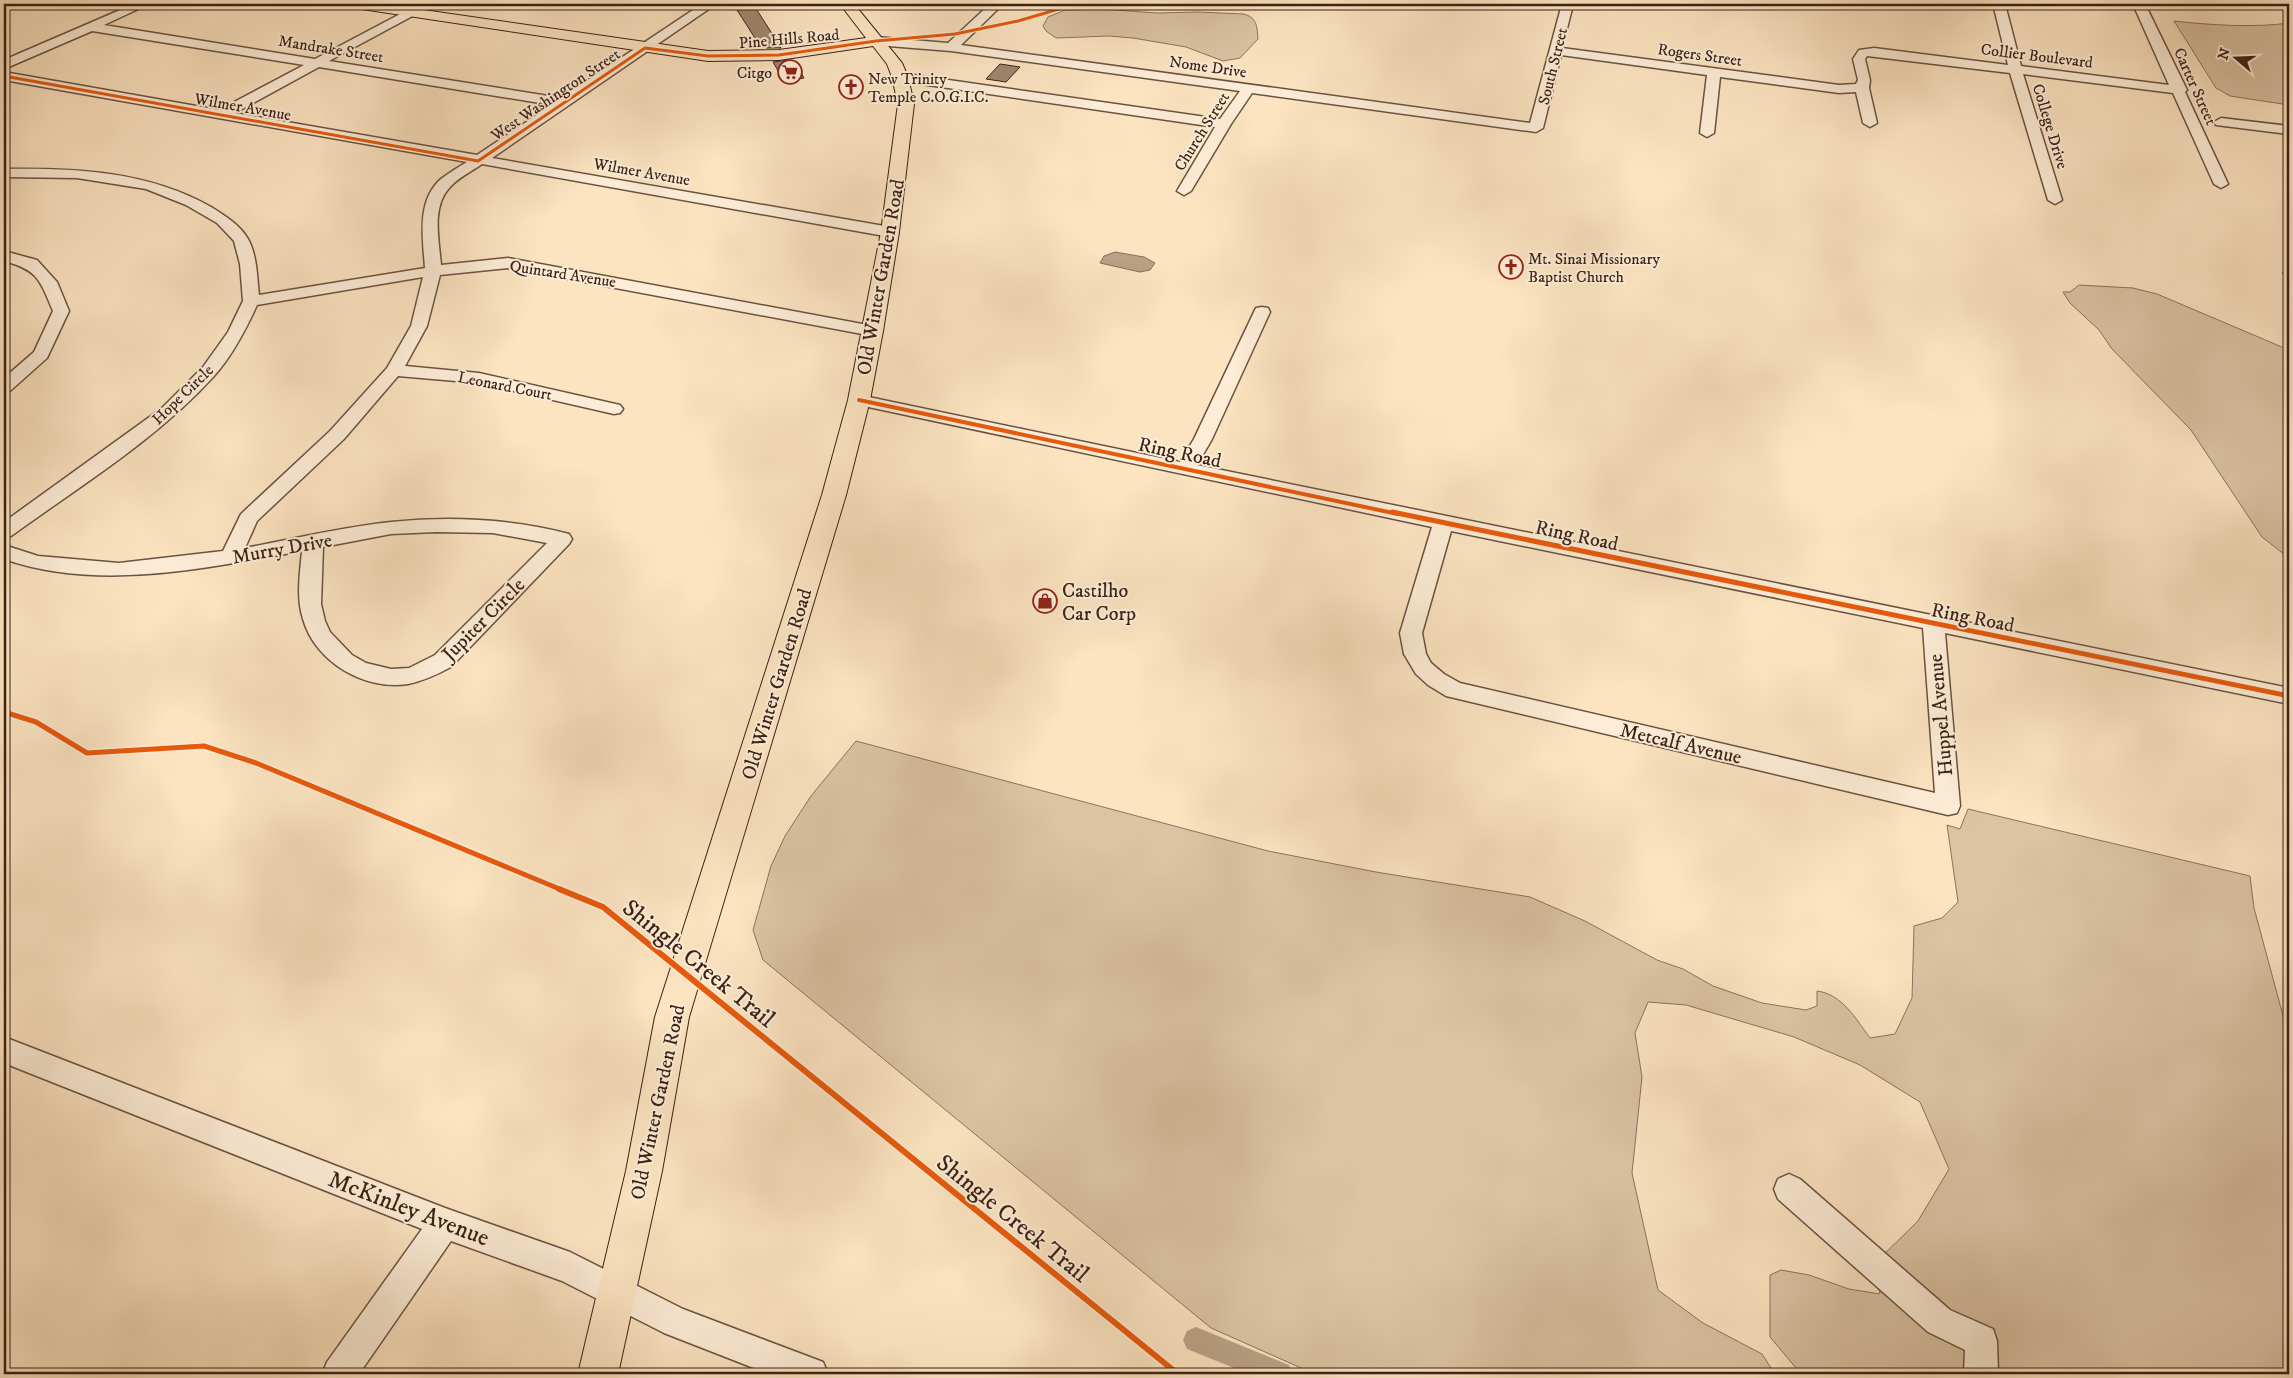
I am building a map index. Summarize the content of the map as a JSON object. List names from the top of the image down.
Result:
{
  "streets": {
    "main road": ["Pine Hills Road", "Old Winter Garden Road"],
    "street": [
      "Mandrake Street",
      "Rogers Street",
      "Collier Boulevard",
      "Nome Drive",
      "South Street",
      "Carter Street",
      "West Washington Street",
      "Wilmer Avenue",
      "College Drive",
      "Church Street",
      "Quintard Avenue",
      "Leonard Court",
      "Hope Circle",
      "Ring Road",
      "Murry Drive",
      "Jupiter Circle",
      "Huppel Avenue",
      "Metcalf Avenue",
      "McKinley Avenue"
    ],
    "cycle path": ["Shingle Creek Trail"]
  },
  "crossings": [
    ["Pine Hills Road", "Nome Drive"],
    ["Pine Hills Road", "West Washington Street"],
    ["Pine Hills Road", "Old Winter Garden Road"],
    ["Mandrake Street", "West Washington Street"],
    ["Rogers Street", "Collier Boulevard"],
    ["Rogers Street", "South Street"],
    ["Collier Boulevard", "Carter Street"],
    ["Collier Boulevard", "College Drive"],
    ["Nome Drive", "South Street"],
    ["Nome Drive", "Church Street"],
    ["Nome Drive", "Old Winter Garden Road"],
    ["West Washington Street", "Wilmer Avenue"],
    ["West Washington Street", "Quintard Avenue"],
    ["West Washington Street", "Leonard Court"],
    ["West Washington Street", "Murry Drive"],
    ["Wilmer Avenue", "Old Winter Garden Road"],
    ["Quintard Avenue", "Old Winter Garden Road"],
    ["Quintard Avenue", "Hope Circle"],
    ["Old Winter Garden Road", "Ring Road"],
    ["Old Winter Garden Road", "McKinley Avenue"],
    ["Ring Road", "Huppel Avenue"],
    ["Ring Road", "Metcalf Avenue"],
    ["Murry Drive", "Jupiter Circle"],
    ["Huppel Avenue", "Metcalf Avenue"]
  ],
  "places": {
    "supermarket": ["Citgo"],
    "church": ["New Trinity Temple C.O.G.I.C.", "Mt. Sinai Missionary Baptist Church"],
    "shop": ["Castilho Car Corp"]
  },
  "north": "left"
}
